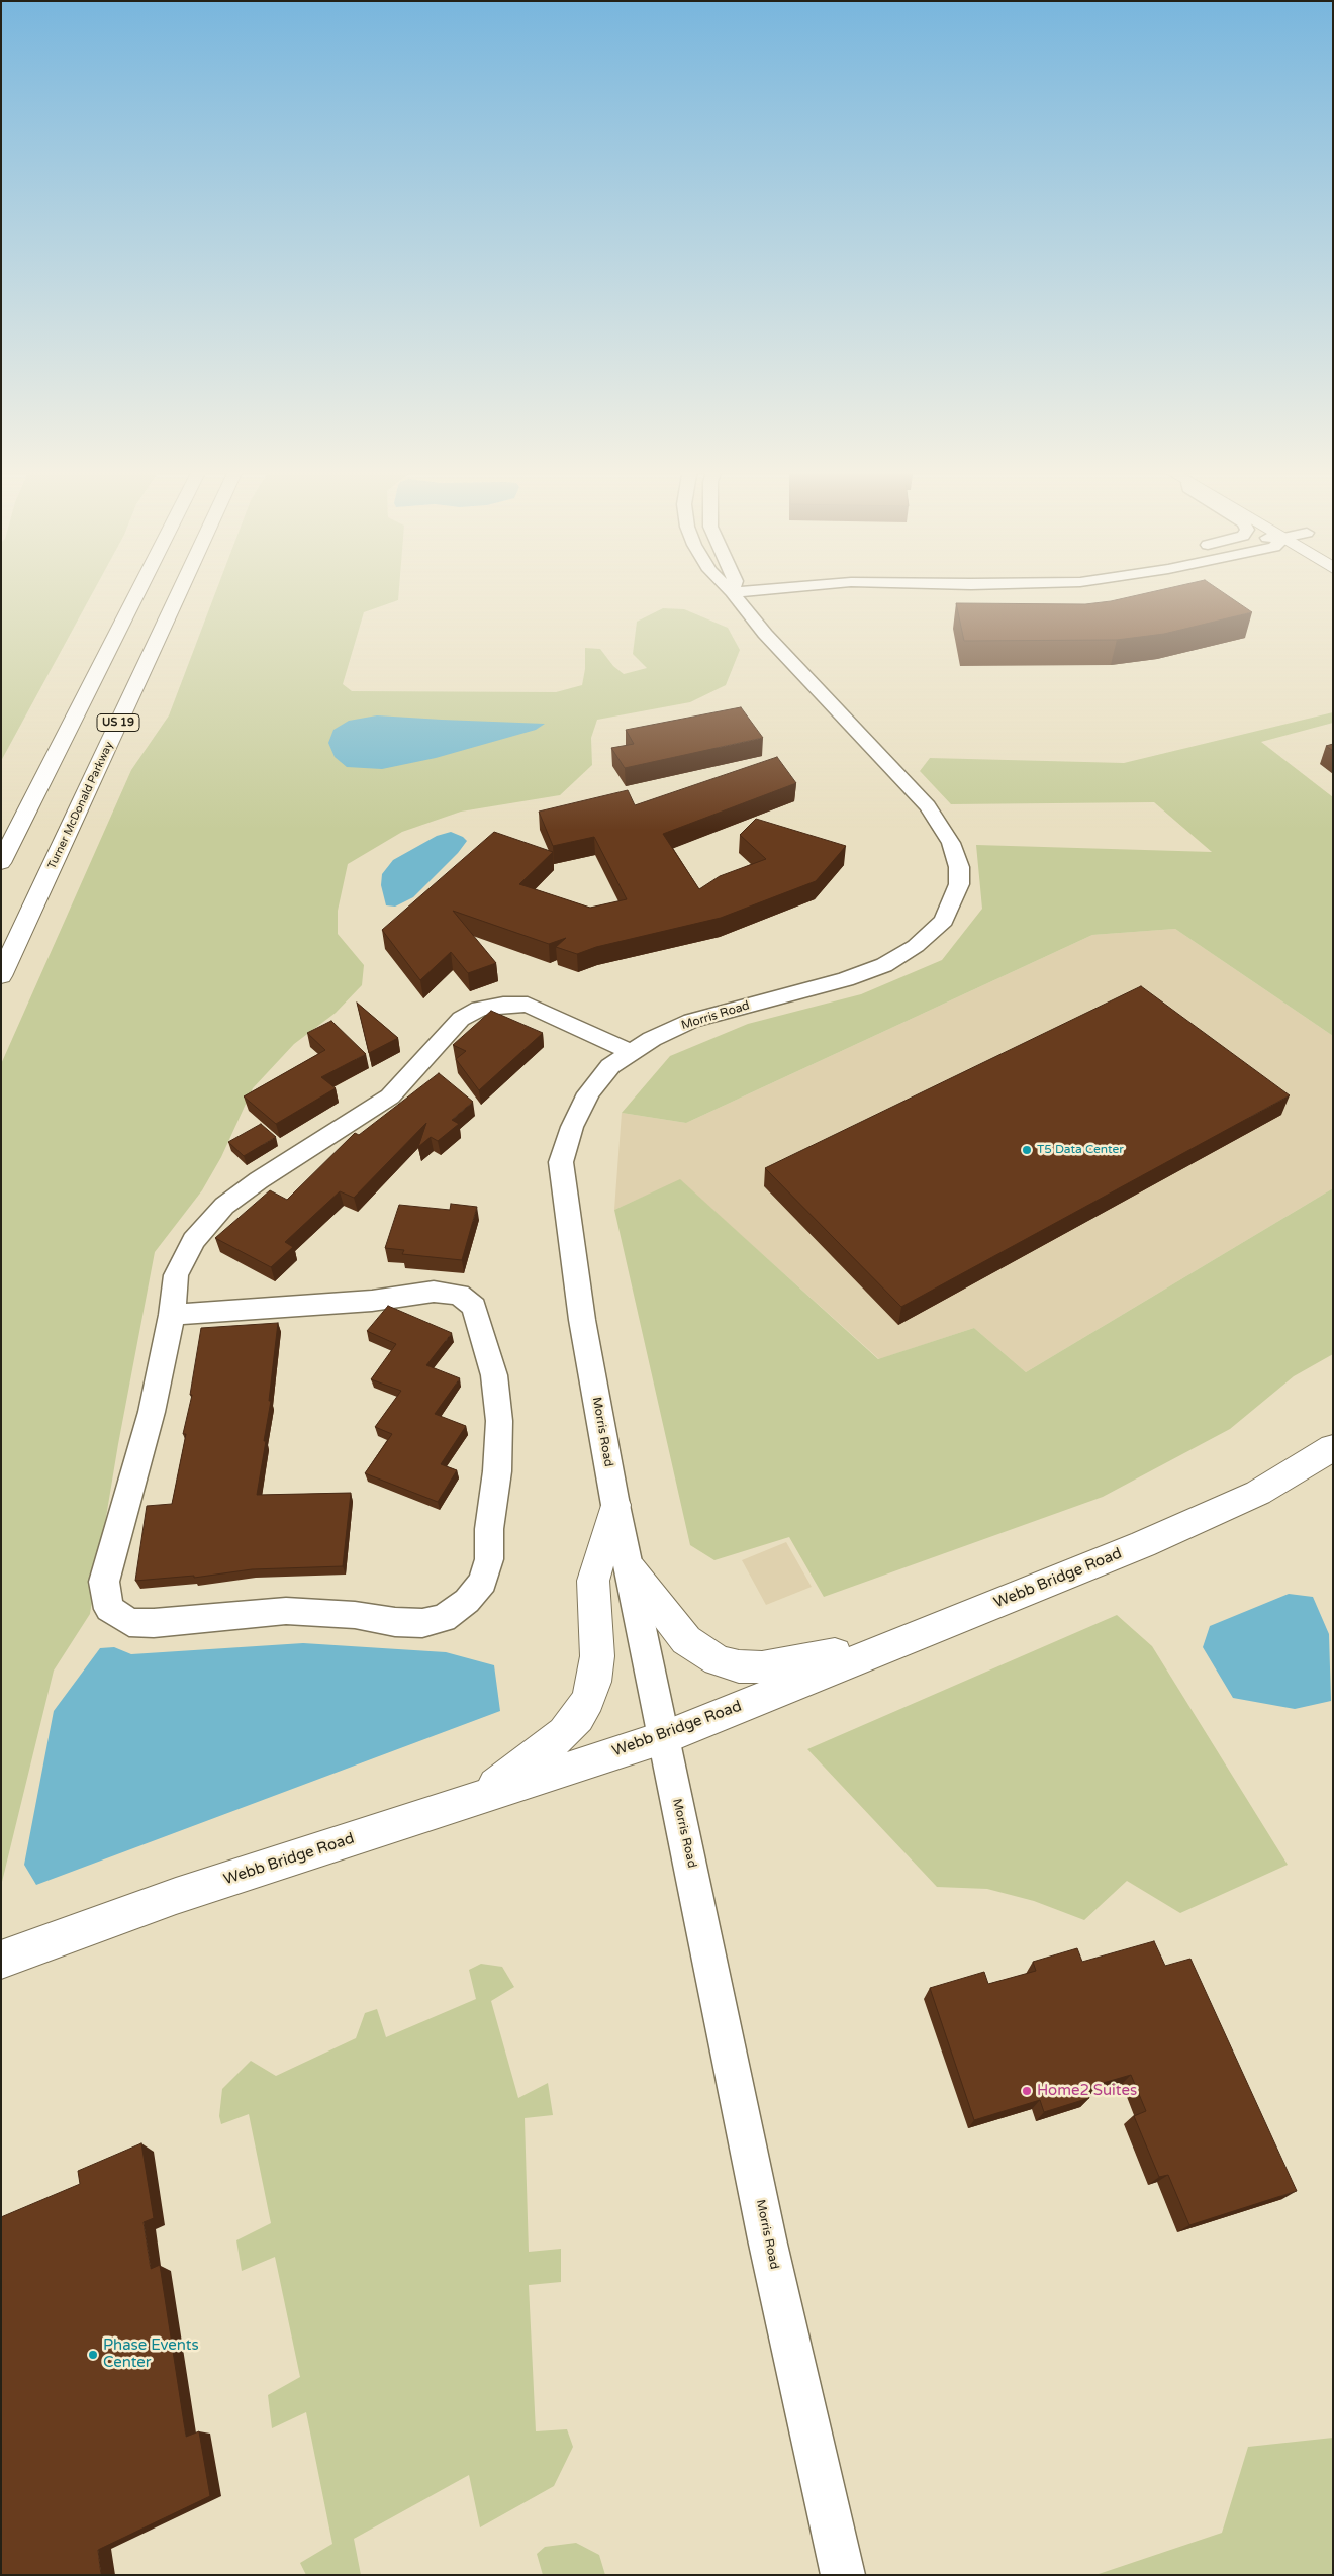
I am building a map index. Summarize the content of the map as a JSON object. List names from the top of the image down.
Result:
{
  "streets": {
    "main road": ["US 19", "Turner McDonald Parkway", "Webb Bridge Road"],
    "street": ["Morris Road"]
  },
  "crossings": [
    ["Morris Road", "Webb Bridge Road"]
  ],
  "places": ["T5 Data Center", "Home2 Suites", "Phase Events Center"]
}
